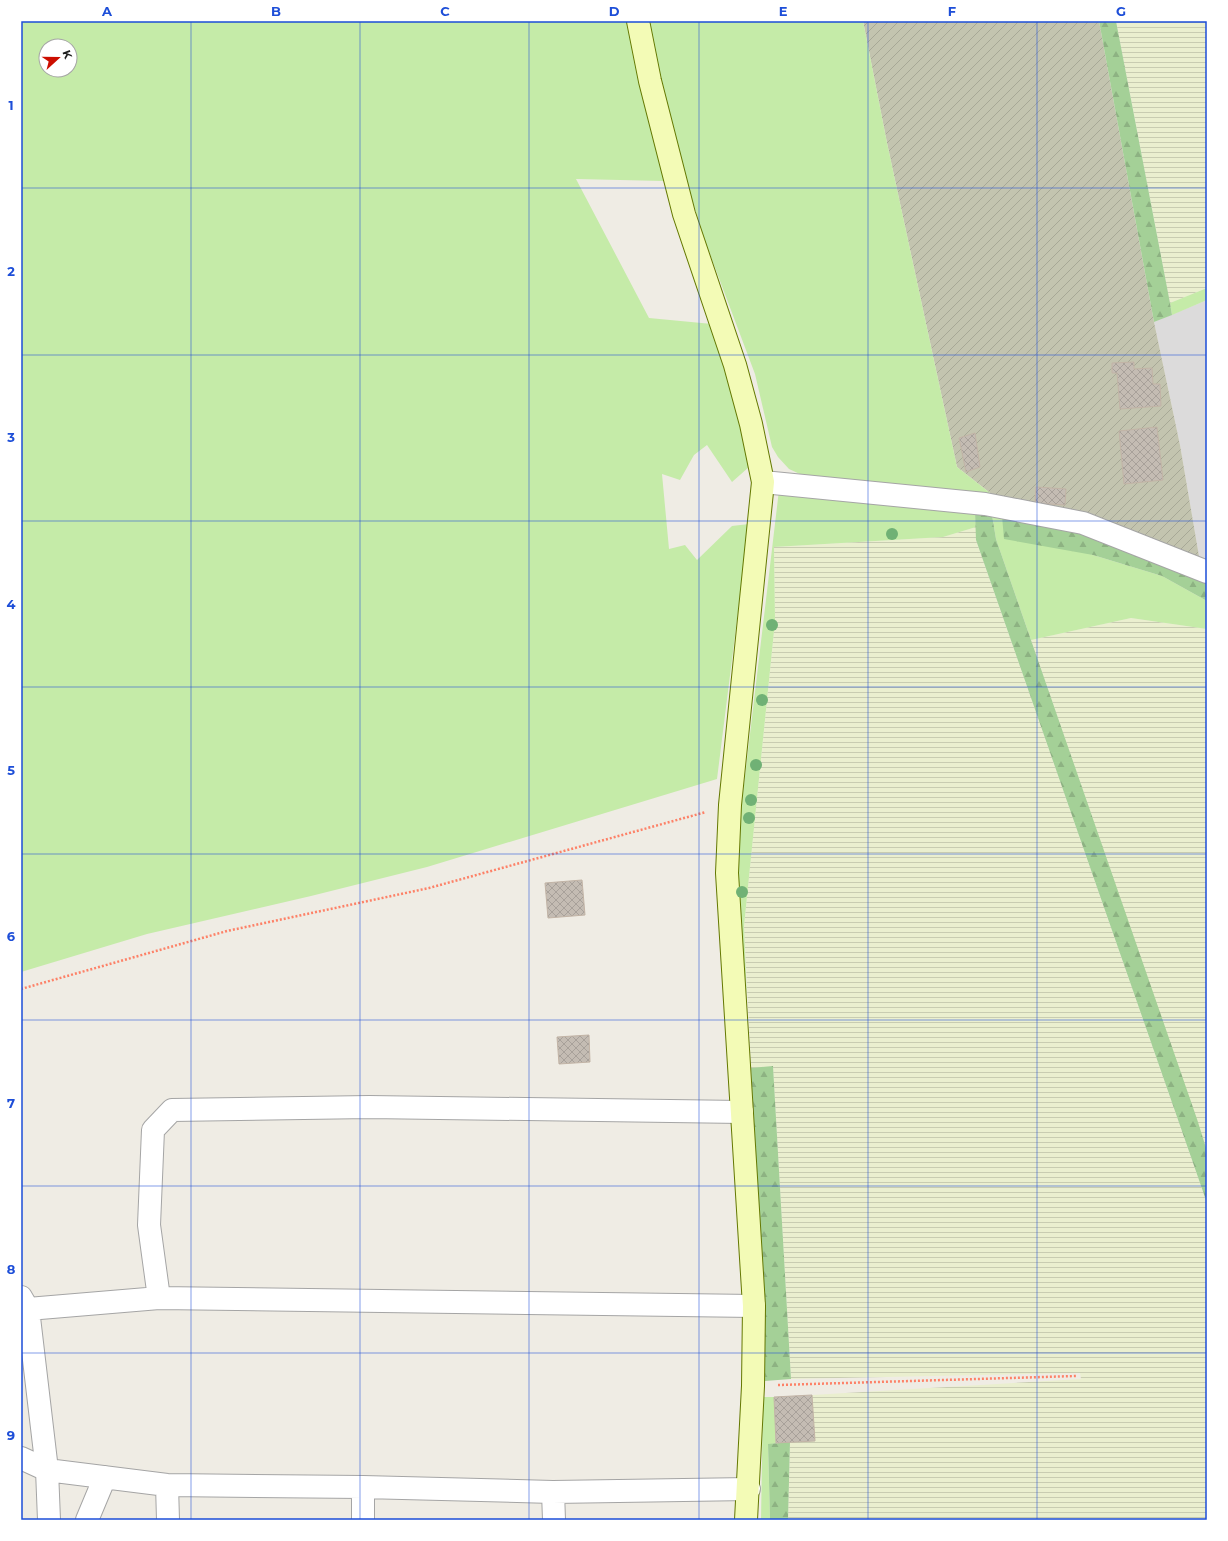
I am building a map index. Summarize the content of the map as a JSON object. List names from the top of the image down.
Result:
{
  "north": "right",
  "grid": {
    "columns": [
      "A",
      "B",
      "C",
      "D",
      "E",
      "F",
      "G"
    ],
    "rows": [
      "1",
      "2",
      "3",
      "4",
      "5",
      "6",
      "7",
      "8",
      "9"
    ]
  }
}
